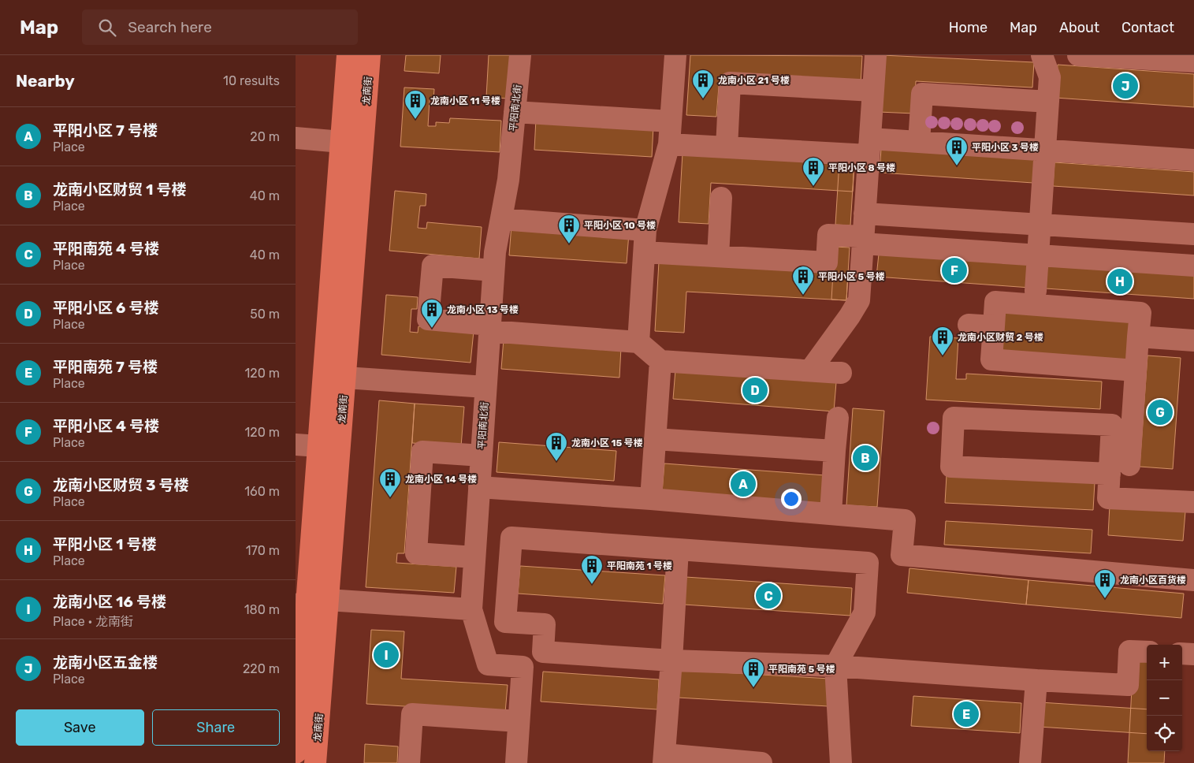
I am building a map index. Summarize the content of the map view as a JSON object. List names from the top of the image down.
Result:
{
  "streets": {
    "main road": ["龙南街"],
    "street": ["平阳南北街"]
  },
  "places": {
    "building": [
      "龙南小区 21 号楼",
      "龙南小区 11 号楼",
      "平阳小区 3 号楼",
      "平阳小区 8 号楼",
      "平阳小区 10 号楼",
      "平阳小区 5 号楼",
      "龙南小区 13 号楼",
      "龙南小区财贸 2 号楼",
      "龙南小区 15 号楼",
      "龙南小区 14 号楼",
      "平阳南苑 1 号楼",
      "龙南小区百货楼",
      "平阳南苑 5 号楼"
    ]
  },
  "page": {
    "header": "Map",
    "search": "Search here",
    "nav": [
      "Home",
      "Map",
      "About",
      "Contact"
    ],
    "heading": ["Nearby", "10 results"],
    "pins": [
      "J",
      "F",
      "H",
      "D",
      "G",
      "B",
      "A",
      "C",
      "I",
      "E"
    ],
    "list": [
      {
        "mark": "A",
        "name": "平阳小区 7 号楼",
        "note": "Place",
        "value": "20 m"
      },
      {
        "mark": "B",
        "name": "龙南小区财贸 1 号楼",
        "note": "Place",
        "value": "40 m"
      },
      {
        "mark": "C",
        "name": "平阳南苑 4 号楼",
        "note": "Place",
        "value": "40 m"
      },
      {
        "mark": "D",
        "name": "平阳小区 6 号楼",
        "note": "Place",
        "value": "50 m"
      },
      {
        "mark": "E",
        "name": "平阳南苑 7 号楼",
        "note": "Place",
        "value": "120 m"
      },
      {
        "mark": "F",
        "name": "平阳小区 4 号楼",
        "note": "Place",
        "value": "120 m"
      },
      {
        "mark": "G",
        "name": "龙南小区财贸 3 号楼",
        "note": "Place",
        "value": "160 m"
      },
      {
        "mark": "H",
        "name": "平阳小区 1 号楼",
        "note": "Place",
        "value": "170 m"
      },
      {
        "mark": "I",
        "name": "龙南小区 16 号楼",
        "note": "Place · 龙南街",
        "value": "180 m"
      },
      {
        "mark": "J",
        "name": "龙南小区五金楼",
        "note": "Place",
        "value": "220 m"
      }
    ],
    "map_buttons": ["+", "−"],
    "buttons": ["Save", "Share"]
  }
}
